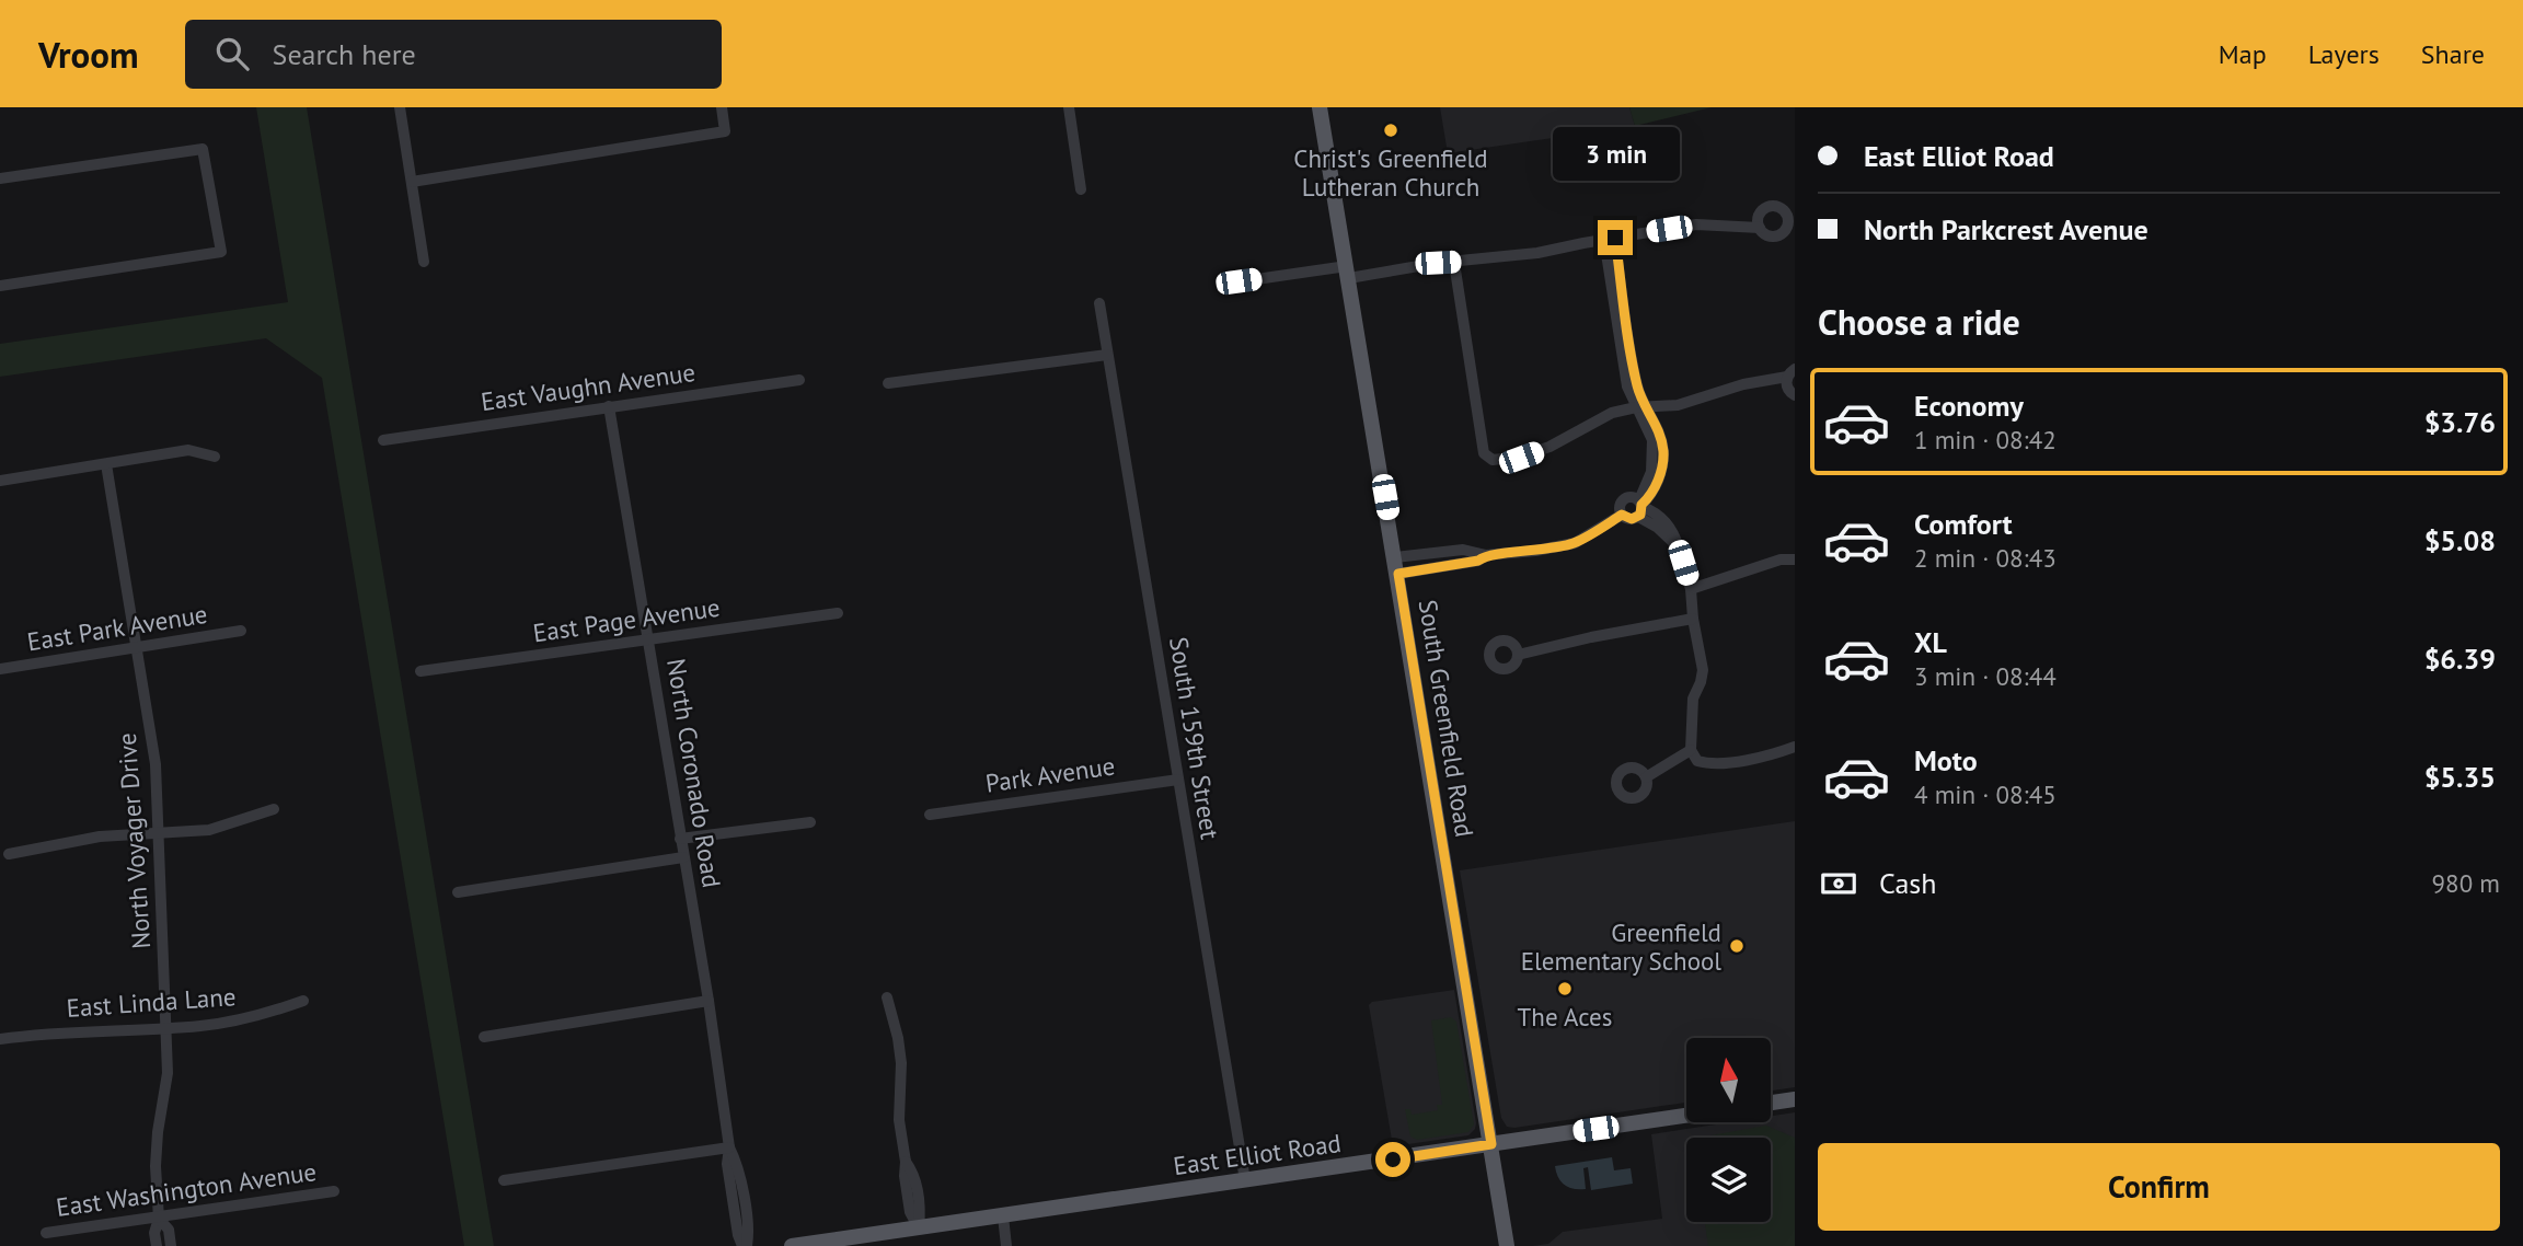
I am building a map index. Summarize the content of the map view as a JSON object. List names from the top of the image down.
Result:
{
  "streets": {
    "main road": ["South Greenfield Road", "East Elliot Road"],
    "street": [
      "East Vaughn Avenue",
      "East Page Avenue",
      "East Park Avenue",
      "South 159th Street",
      "North Coronado Road",
      "Park Avenue",
      "North Voyager Drive",
      "East Linda Lane",
      "East Washington Avenue"
    ]
  },
  "crossings": [
    ["East Vaughn Avenue", "North Coronado Road"],
    ["East Page Avenue", "North Coronado Road"],
    ["East Park Avenue", "North Voyager Drive"],
    ["South Greenfield Road", "East Elliot Road"],
    ["South 159th Street", "Park Avenue"],
    ["South 159th Street", "East Elliot Road"],
    ["North Voyager Drive", "East Linda Lane"],
    ["North Voyager Drive", "East Washington Avenue"]
  ],
  "places": ["Christ's Greenfield Lutheran Church", "Greenfield Elementary School", "The Aces"],
  "north": "top",
  "page": {
    "header": "Vroom",
    "search": "Search here",
    "nav": ["Map", "Layers", "Share"],
    "banner": ["East Elliot Road", "North Parkcrest Avenue"],
    "bubble": "3 min",
    "heading": "Choose a ride",
    "list": [
      {
        "name": "Economy",
        "note": "1 min · 08:42",
        "value": "$3.76"
      },
      {
        "name": "Comfort",
        "note": "2 min · 08:43",
        "value": "$5.08"
      },
      {
        "name": "XL",
        "note": "3 min · 08:44",
        "value": "$6.39"
      },
      {
        "name": "Moto",
        "note": "4 min · 08:45",
        "value": "$5.35"
      }
    ],
    "pay": ["Cash", "980 m"],
    "buttons": "Confirm"
  }
}
